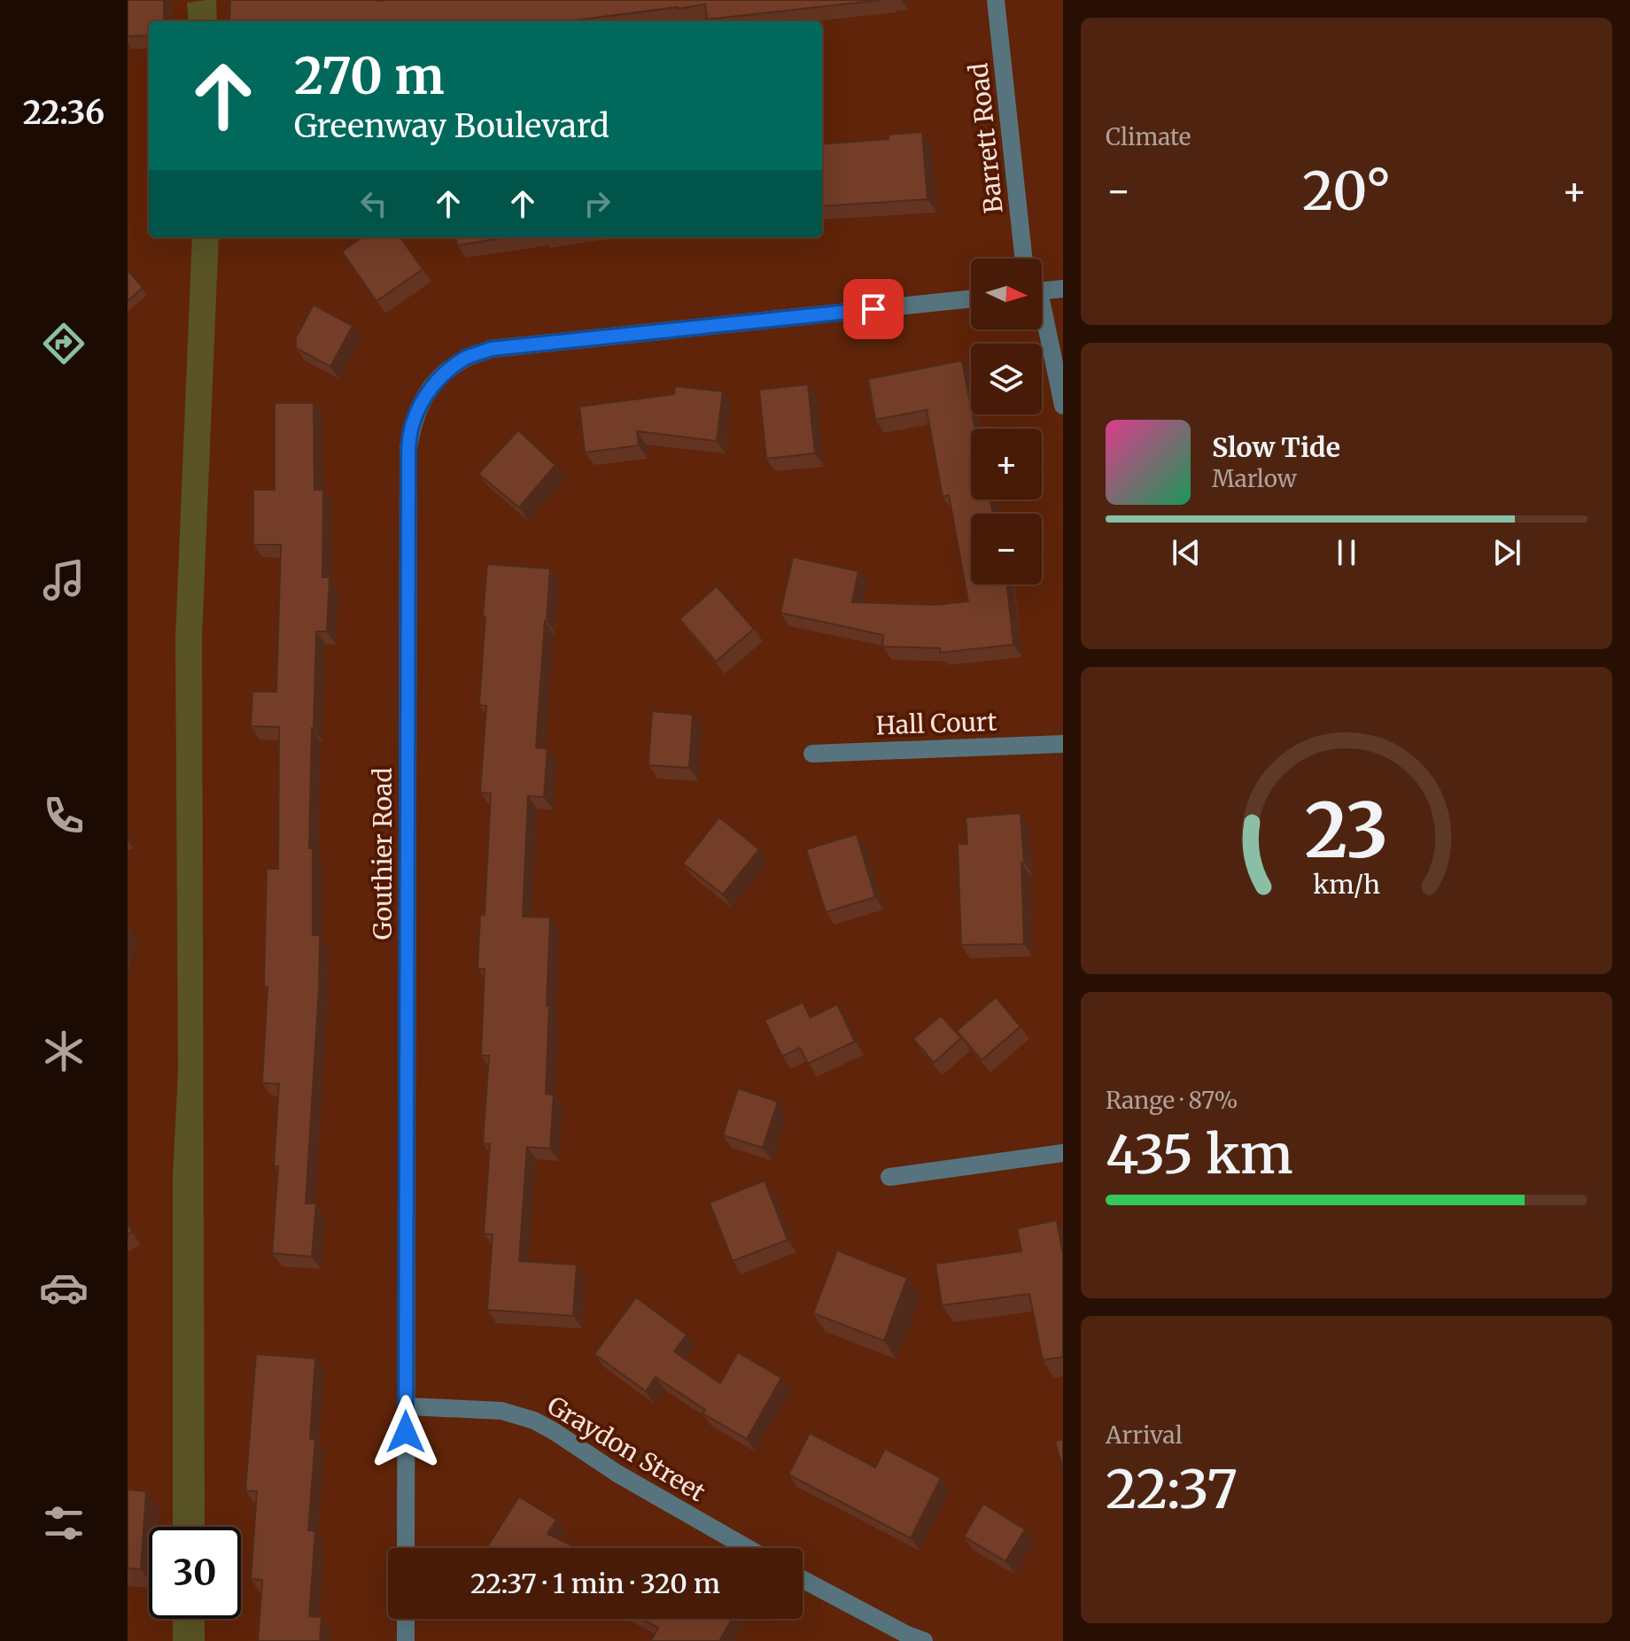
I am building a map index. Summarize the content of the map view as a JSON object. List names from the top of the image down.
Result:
{
  "streets": {
    "street": [
      "Barrett Road",
      "Hall Court",
      "Gouthier Road",
      "Graydon Street"
    ]
  },
  "crossings": [
    ["Gouthier Road", "Graydon Street"]
  ],
  "north": "right",
  "page": {
    "tabs": "22:36",
    "tile": [
      "Climate",
      ["Range · 87%", "435 km"],
      ["Arrival", "22:37"]
    ],
    "turn": ["270 m", "Greenway Boulevard"],
    "heat": ["−", "20°", "+"],
    "map_buttons": ["+", "−"],
    "song": ["Slow Tide", "Marlow"],
    "limit": "30",
    "trip": "22:37 · 1 min · 320 m",
    "gauge": ["23", "km/h"]
  }
}
